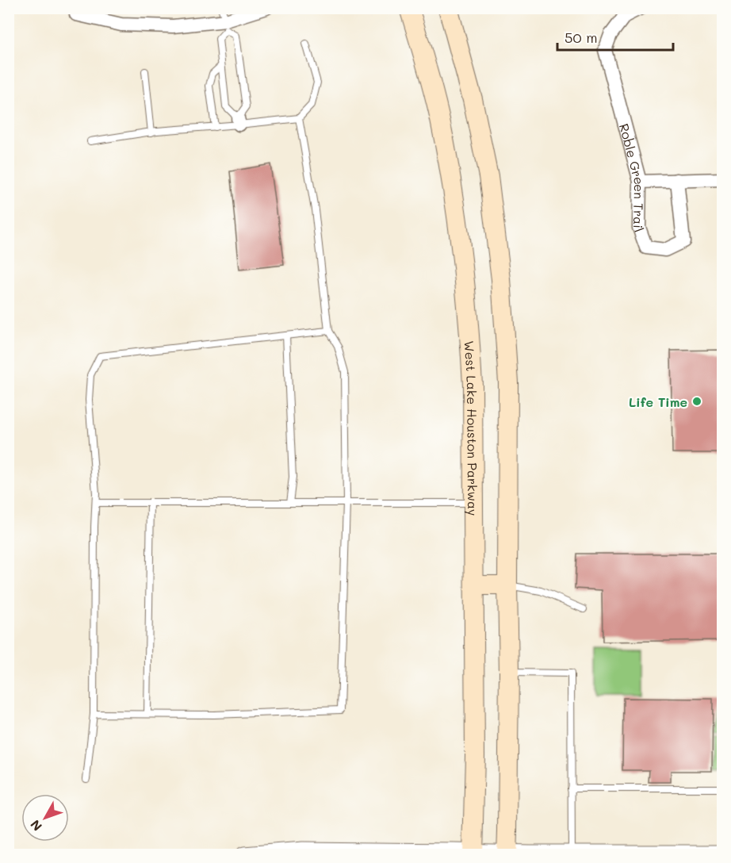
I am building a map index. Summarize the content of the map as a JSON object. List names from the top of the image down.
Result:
{
  "streets": {
    "main road": ["West Lake Houston Parkway"],
    "street": ["Roble Green Trail"]
  },
  "places": ["Life Time"],
  "scale_bar": "50 m",
  "north": "bottom left"
}
